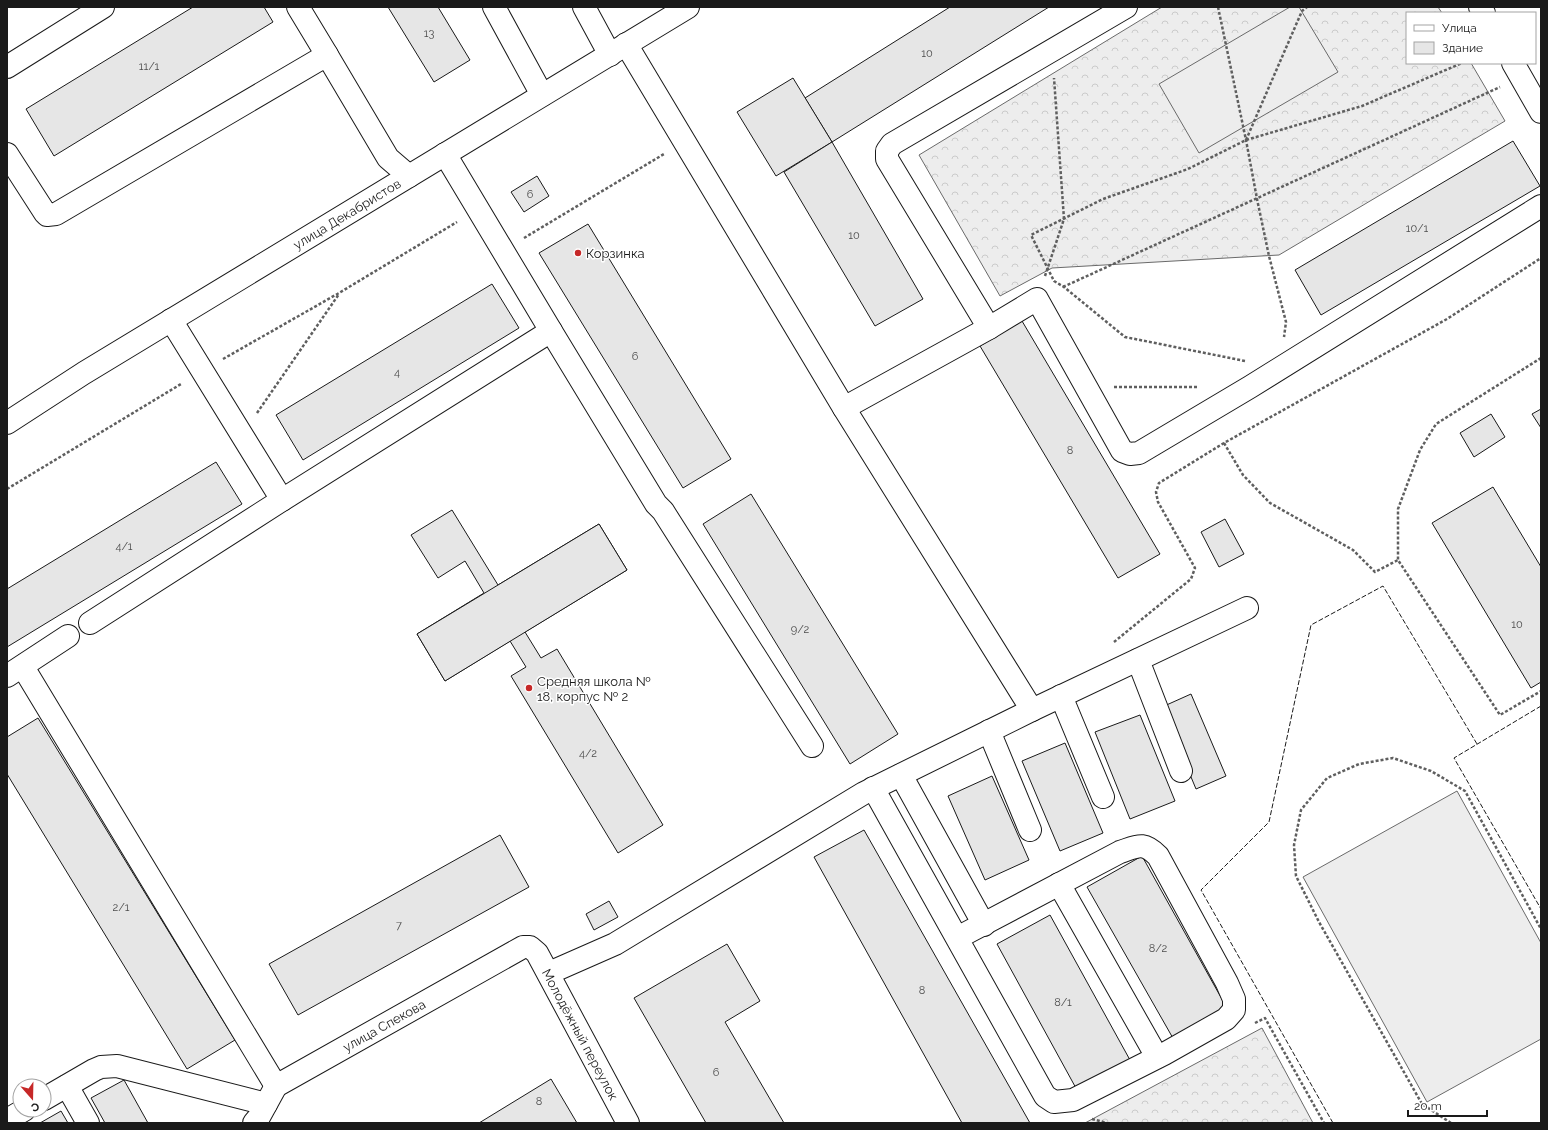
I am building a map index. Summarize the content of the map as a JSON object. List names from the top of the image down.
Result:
{
  "streets": {
    "street": ["улица Декабристов", "улица Спекова", "Молодёжный переулок"]
  },
  "crossings": [
    ["улица Спекова", "Молодёжный переулок"]
  ],
  "places": ["Корзинка", "Средняя школа № 18, корпус № 2"],
  "house_numbers": [
    "13",
    "10",
    "11/1",
    "6",
    "10/1",
    "10",
    "6",
    "4",
    "8",
    "4/1",
    "10",
    "9/2",
    "4/2",
    "2/1",
    "7",
    "8/2",
    "8",
    "8/1",
    "6",
    "8"
  ],
  "legend": ["Улица", "Здание"],
  "scale_bar": "20 m",
  "north": "bottom"
}
